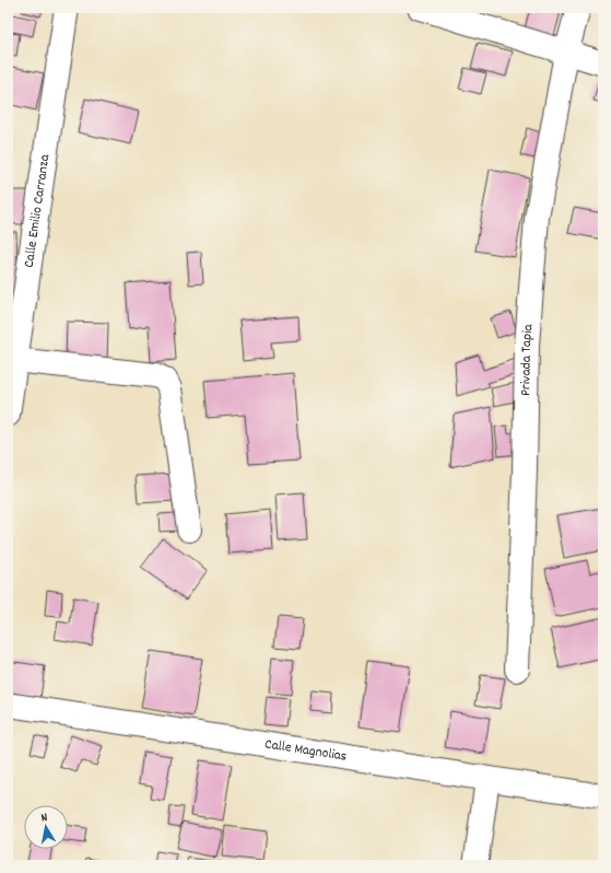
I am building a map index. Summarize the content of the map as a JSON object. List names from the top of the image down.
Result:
{
  "streets": {
    "street": ["Calle Emilio Carranza", "Privada Tapia", "Calle Magnolias"]
  },
  "north": "top"
}
